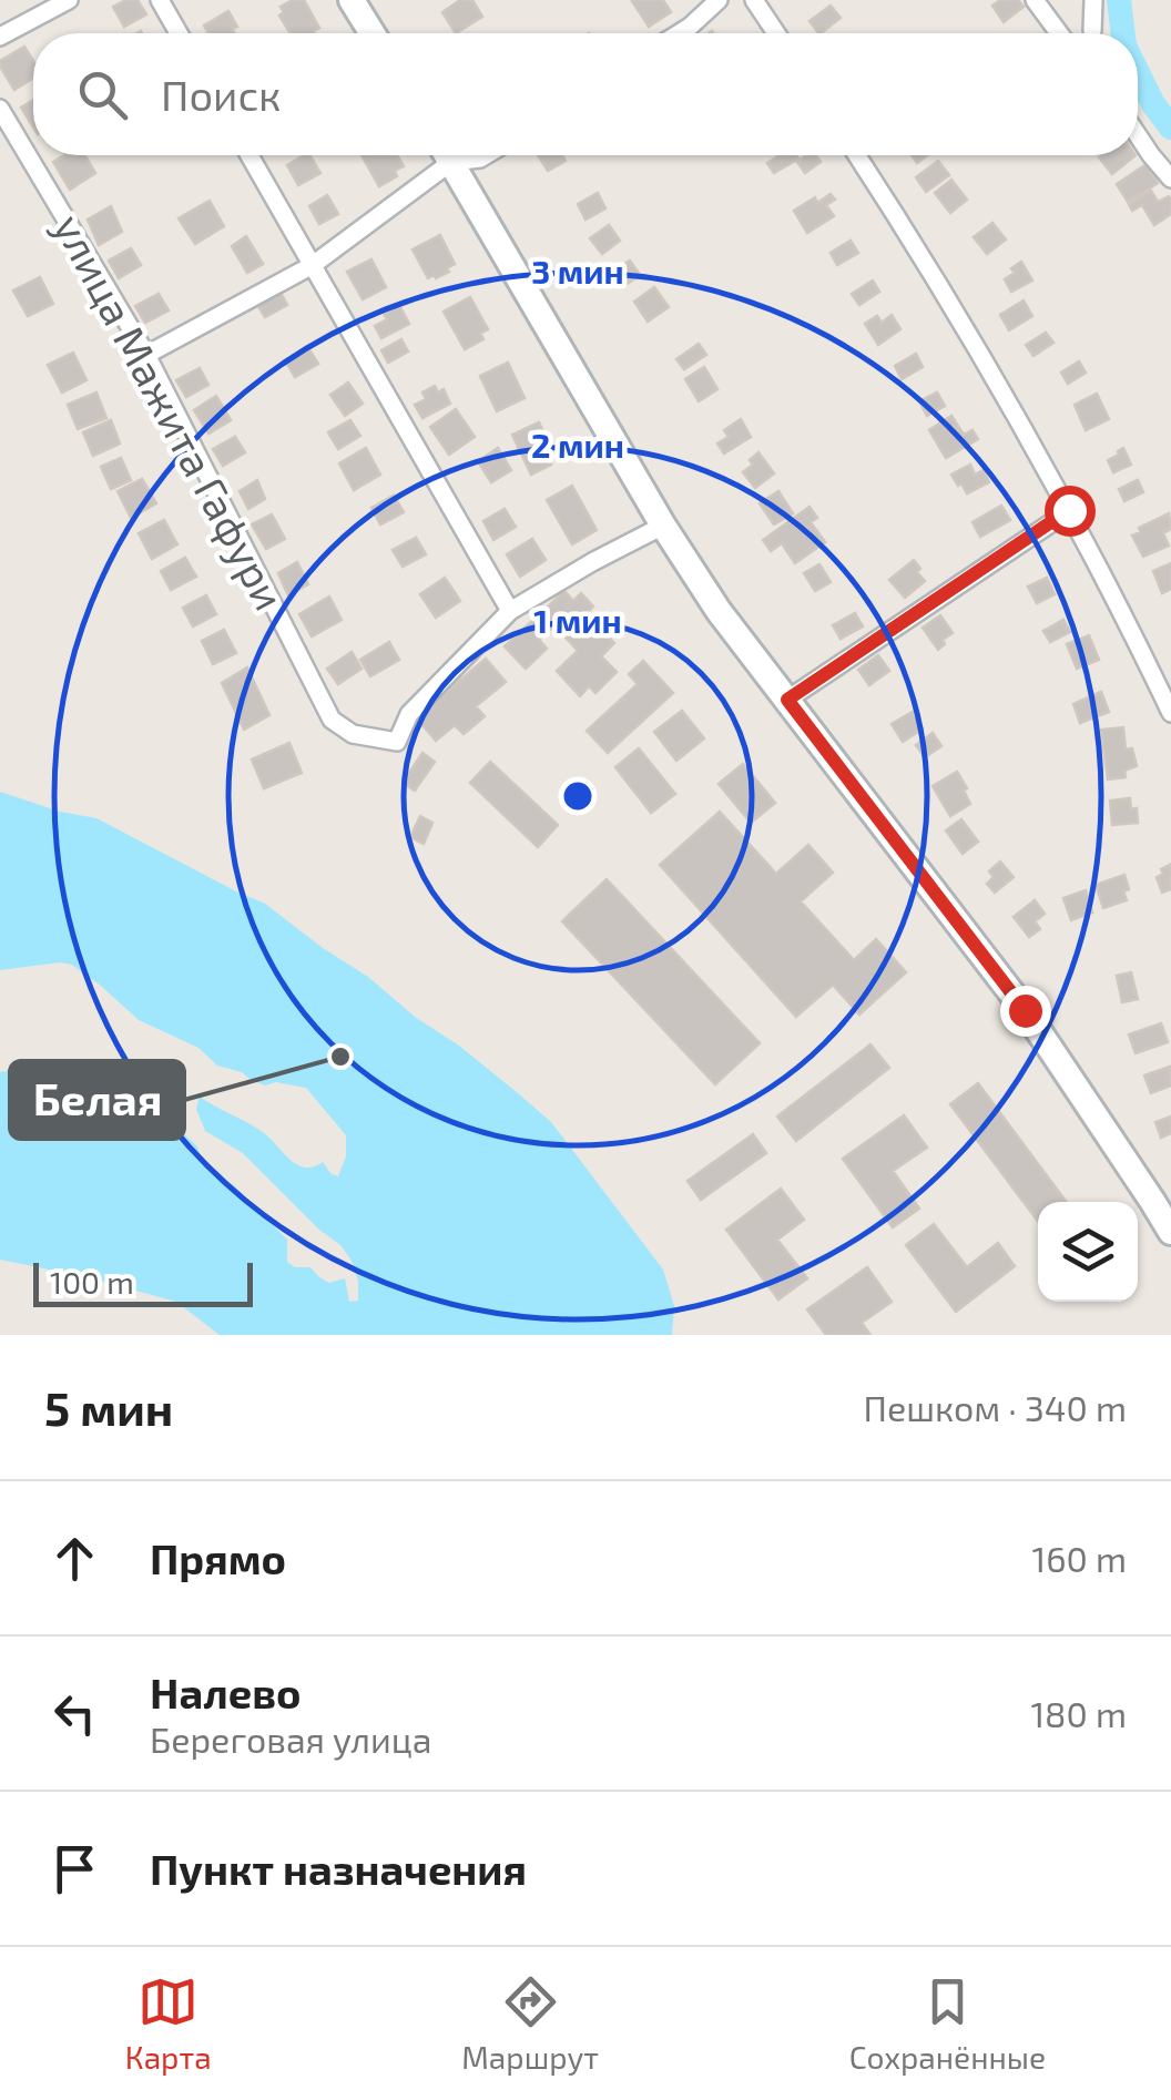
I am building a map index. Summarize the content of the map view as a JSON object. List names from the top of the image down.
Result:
{
  "streets": {
    "street": ["улица Мажита Гафури"]
  },
  "places": ["Белая"],
  "scale_bar": "100 m",
  "page": {
    "search": "Поиск",
    "scale": "100 m",
    "heading": ["5 мин", "Пешком · 340 m"],
    "list": [
      ["Прямо", "160 m"],
      ["Налево", "Береговая улица", "180 m"],
      "Пункт назначения"
    ],
    "nav": ["Карта", "Маршрут", "Сохранённые"]
  },
  "rings": ["3 мин", "2 мин", "1 мин"]
}
